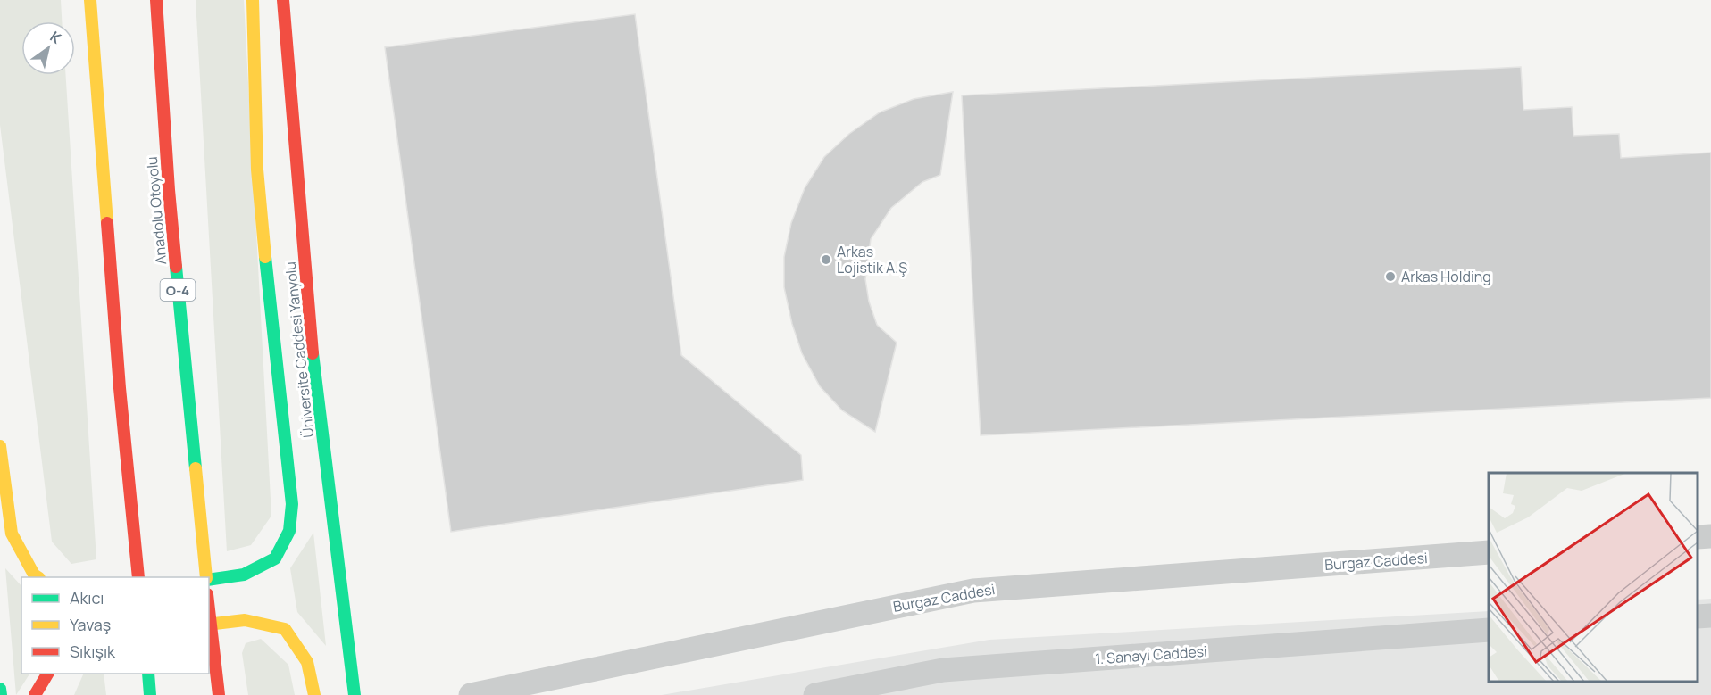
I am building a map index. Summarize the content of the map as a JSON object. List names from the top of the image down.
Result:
{
  "streets": {
    "main road": ["Anadolu Otoyolu", "O-4", "Üniversite Caddesi Yanyolu"],
    "street": ["Burgaz Caddesi", "1. Sanayi Caddesi"]
  },
  "places": ["Arkas Lojistik A.Ş", "Arkas Holding"],
  "legend": ["Akıcı", "Yavaş", "Sıkışık"],
  "north": "top right"
}
